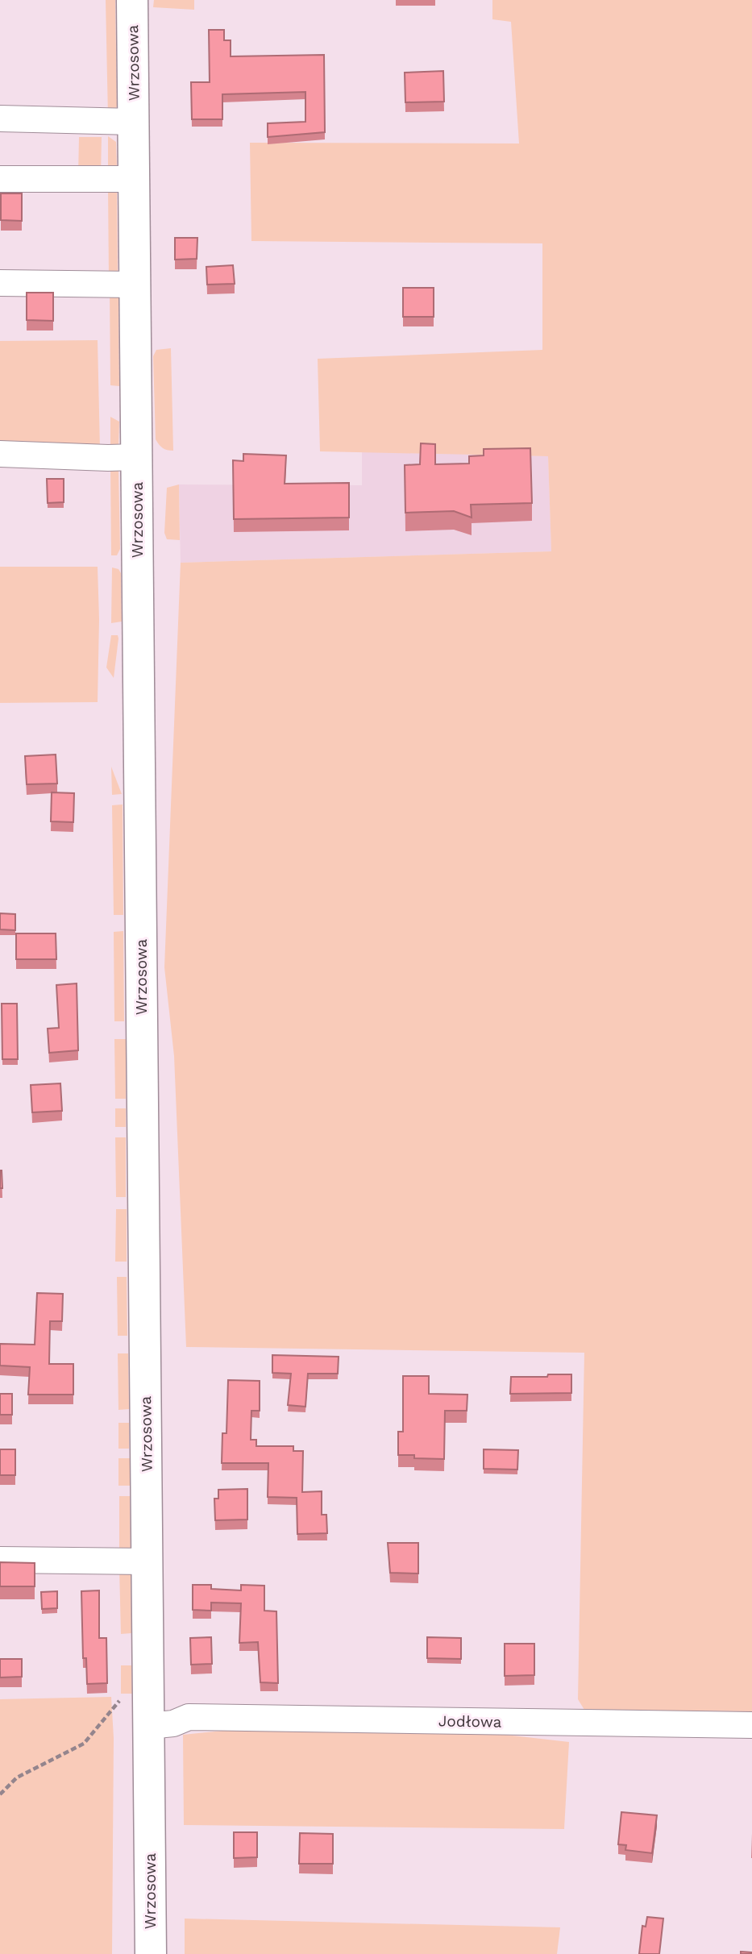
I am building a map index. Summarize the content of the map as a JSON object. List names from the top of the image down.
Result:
{
  "streets": {
    "main road": ["Wrzosowa"],
    "street": ["Jodłowa"]
  },
  "crossings": [
    ["Wrzosowa", "Jodłowa"]
  ]
}
